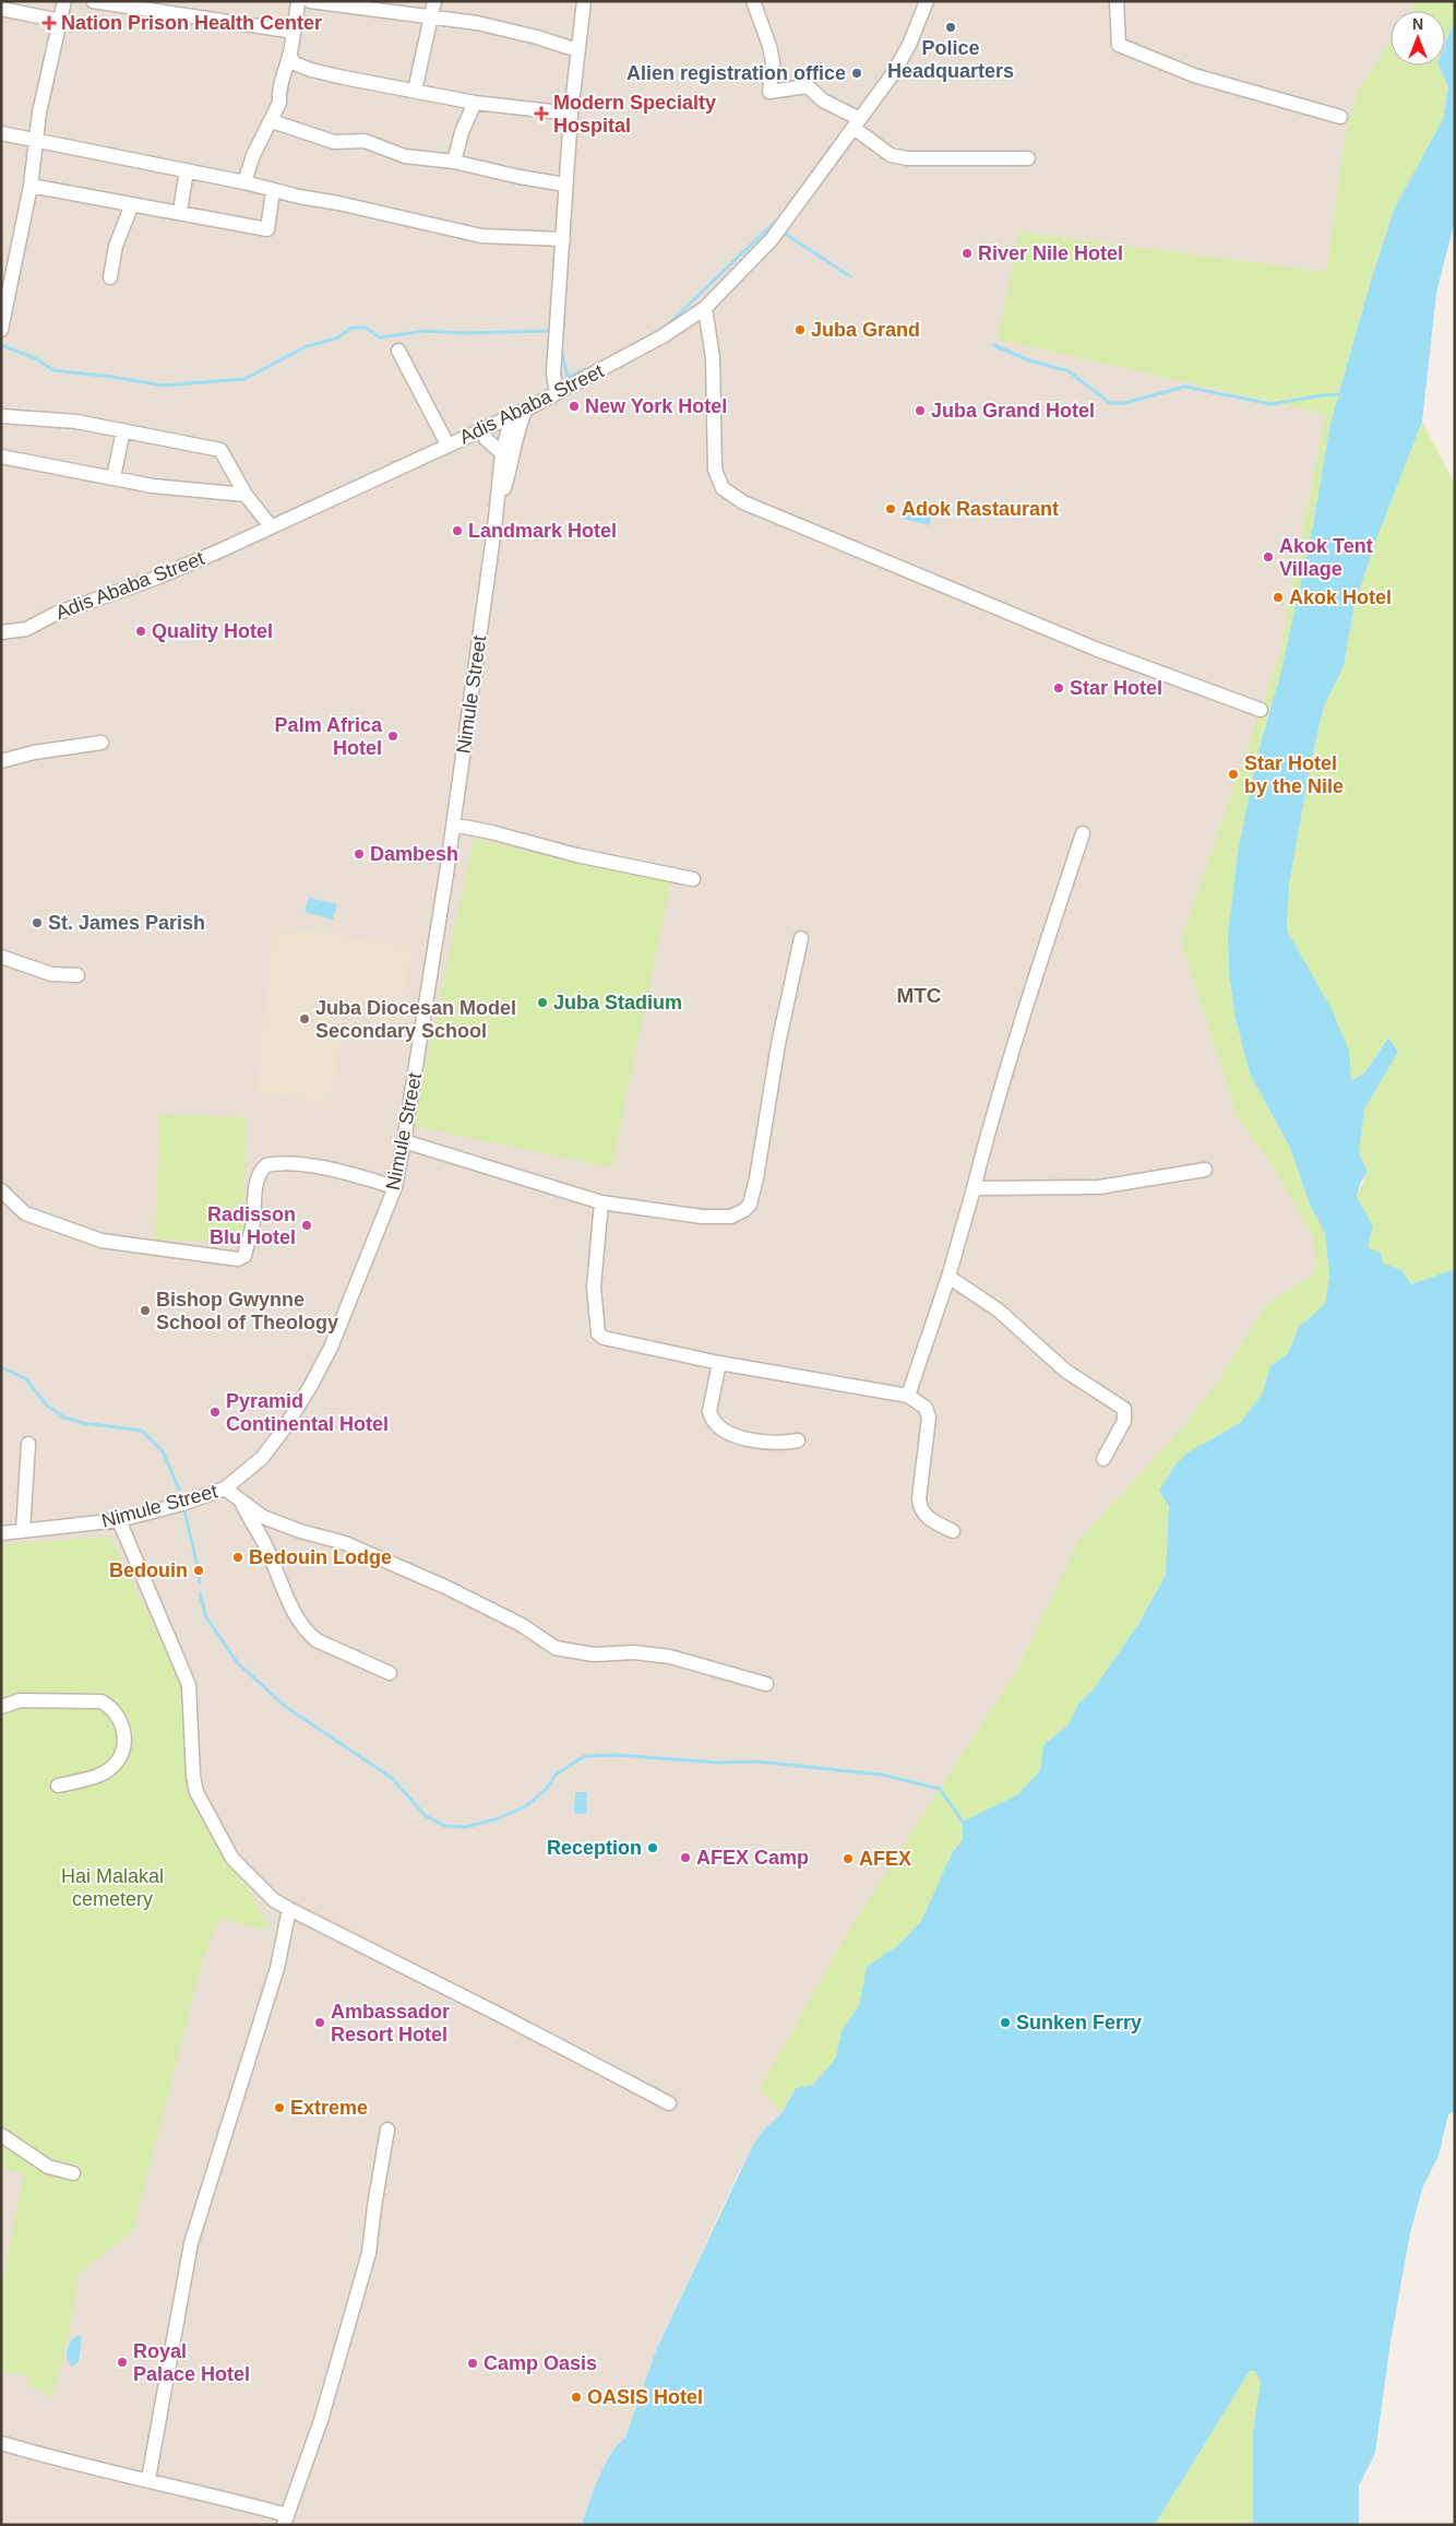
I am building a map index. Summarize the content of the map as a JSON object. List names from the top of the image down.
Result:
{
  "streets": {
    "street": ["Adis Ababa Street", "Nimule Street"]
  },
  "crossings": [
    ["Adis Ababa Street", "Nimule Street"]
  ],
  "districts": ["MTC"],
  "parks": ["Hai Malakal cemetery"],
  "places": {
    "health": ["Nation Prison Health Center", "Modern Specialty Hospital"],
    "other": [
      "Police Headquarters",
      "Alien registration office",
      "River Nile Hotel",
      "Juba Grand",
      "New York Hotel",
      "Juba Grand Hotel",
      "Adok Rastaurant",
      "Landmark Hotel",
      "Akok Tent Village",
      "Akok Hotel",
      "Quality Hotel",
      "Star Hotel",
      "Palm Africa Hotel",
      "Star Hotel by the Nile",
      "Dambesh",
      "St. James Parish",
      "Juba Stadium",
      "Juba Diocesan Model Secondary School",
      "Radisson Blu Hotel",
      "Bishop Gwynne School of Theology",
      "Pyramid Continental Hotel",
      "Bedouin Lodge",
      "Bedouin",
      "Reception",
      "AFEX Camp",
      "AFEX",
      "Ambassador Resort Hotel",
      "Sunken Ferry",
      "Extreme",
      "Royal Palace Hotel",
      "Camp Oasis",
      "OASIS Hotel"
    ]
  },
  "north": "top"
}
